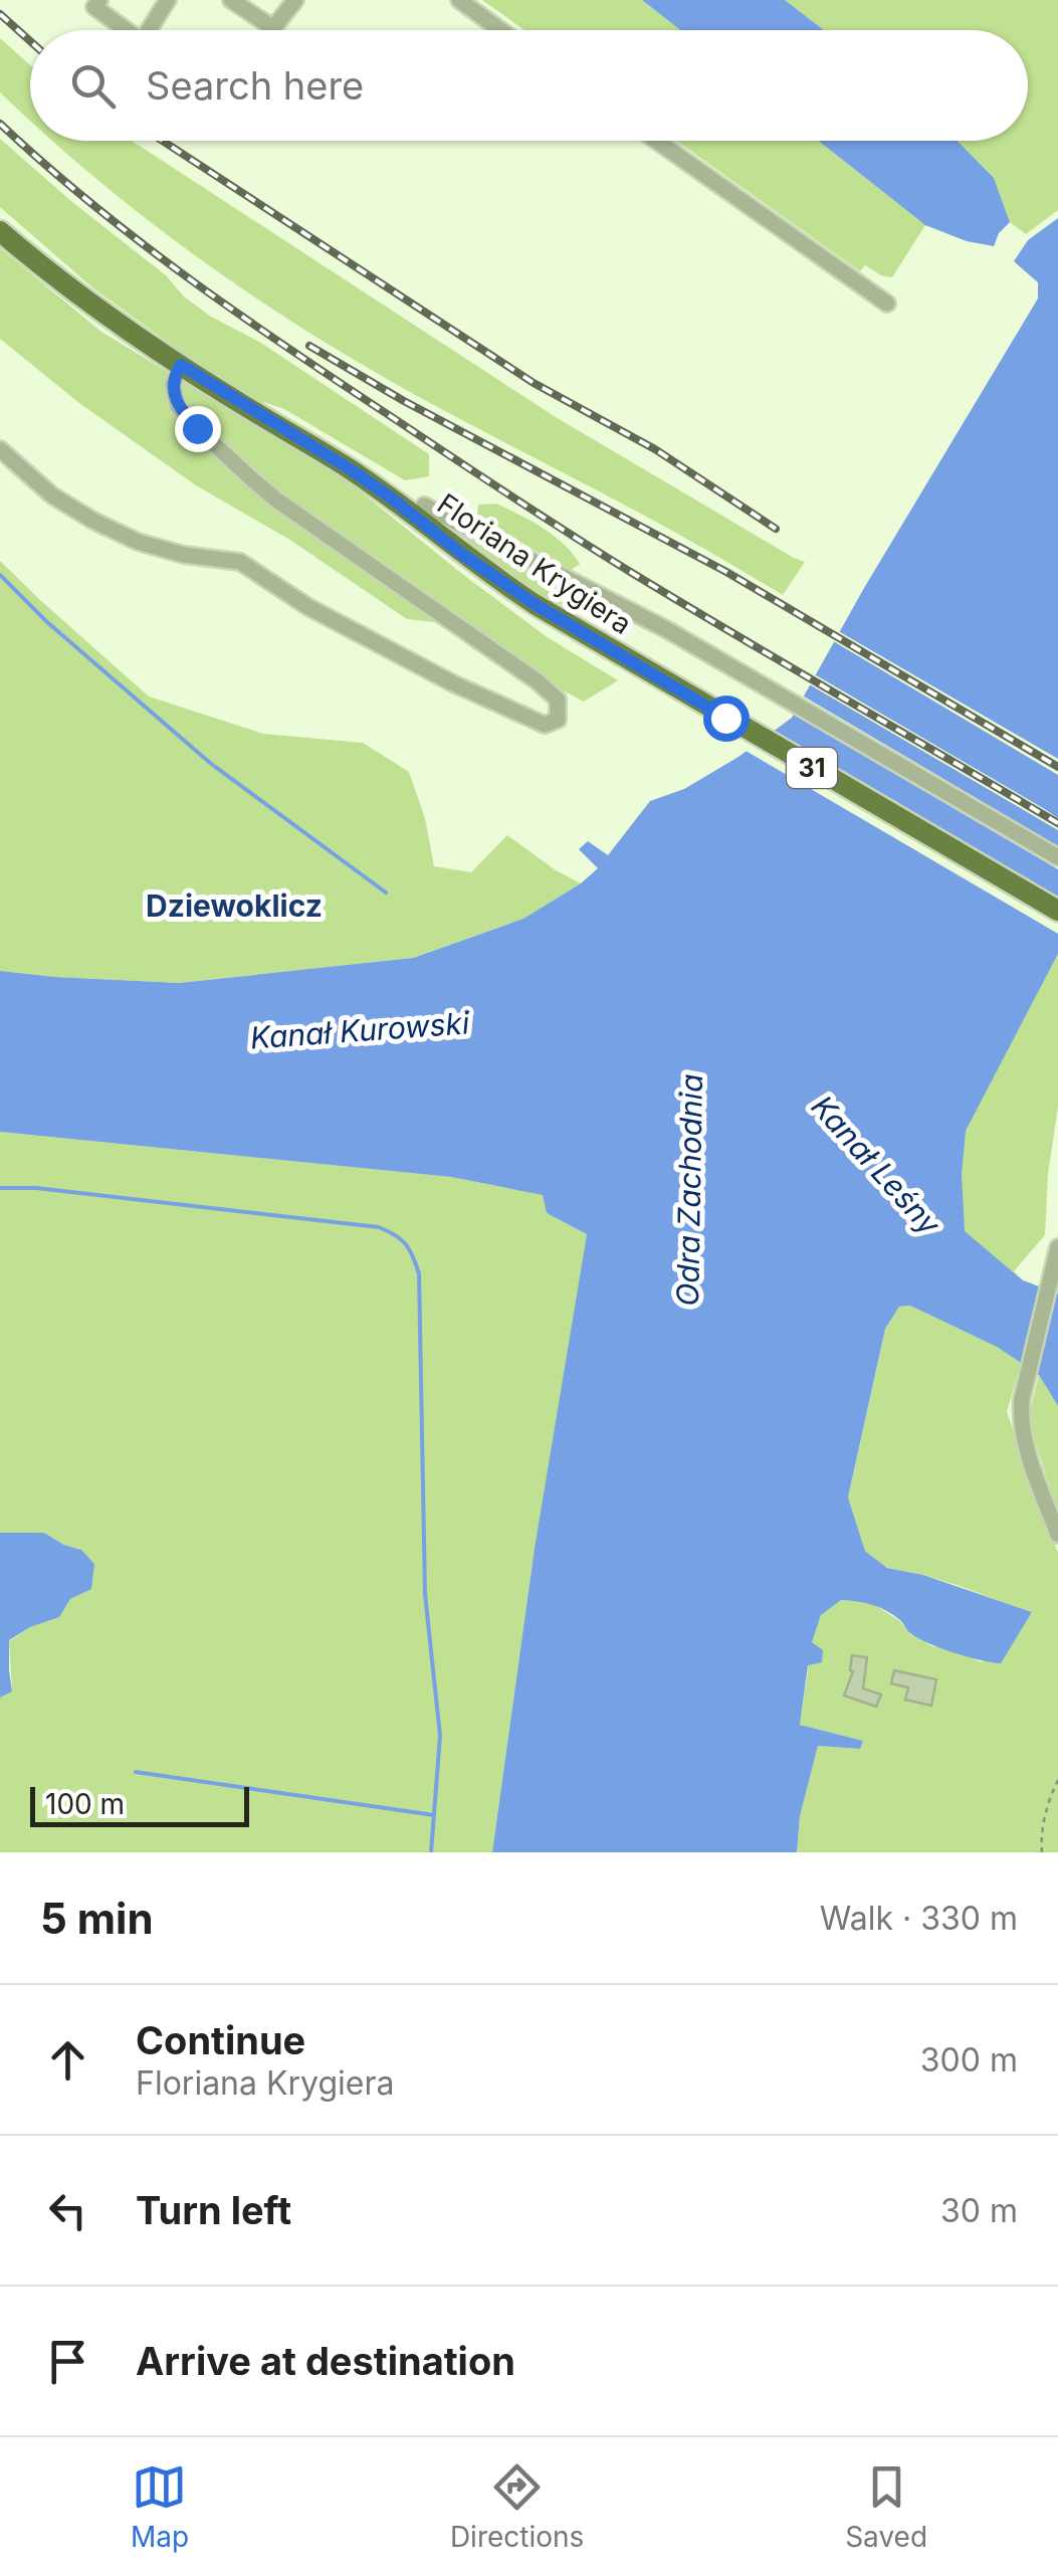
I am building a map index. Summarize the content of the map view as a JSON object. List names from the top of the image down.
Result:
{
  "streets": {
    "main road": ["Floriana Krygiera", "31"]
  },
  "districts": ["Dziewoklicz"],
  "water": ["Kanał Kurowski", "Kanał Leśny", "Odra Zachodnia"],
  "scale_bar": "100 m",
  "page": {
    "search": "Search here",
    "scale": "100 m",
    "heading": ["5 min", "Walk · 330 m"],
    "list": [
      ["Continue", "Floriana Krygiera", "300 m"],
      ["Turn left", "30 m"],
      "Arrive at destination"
    ],
    "nav": ["Map", "Directions", "Saved"]
  }
}
